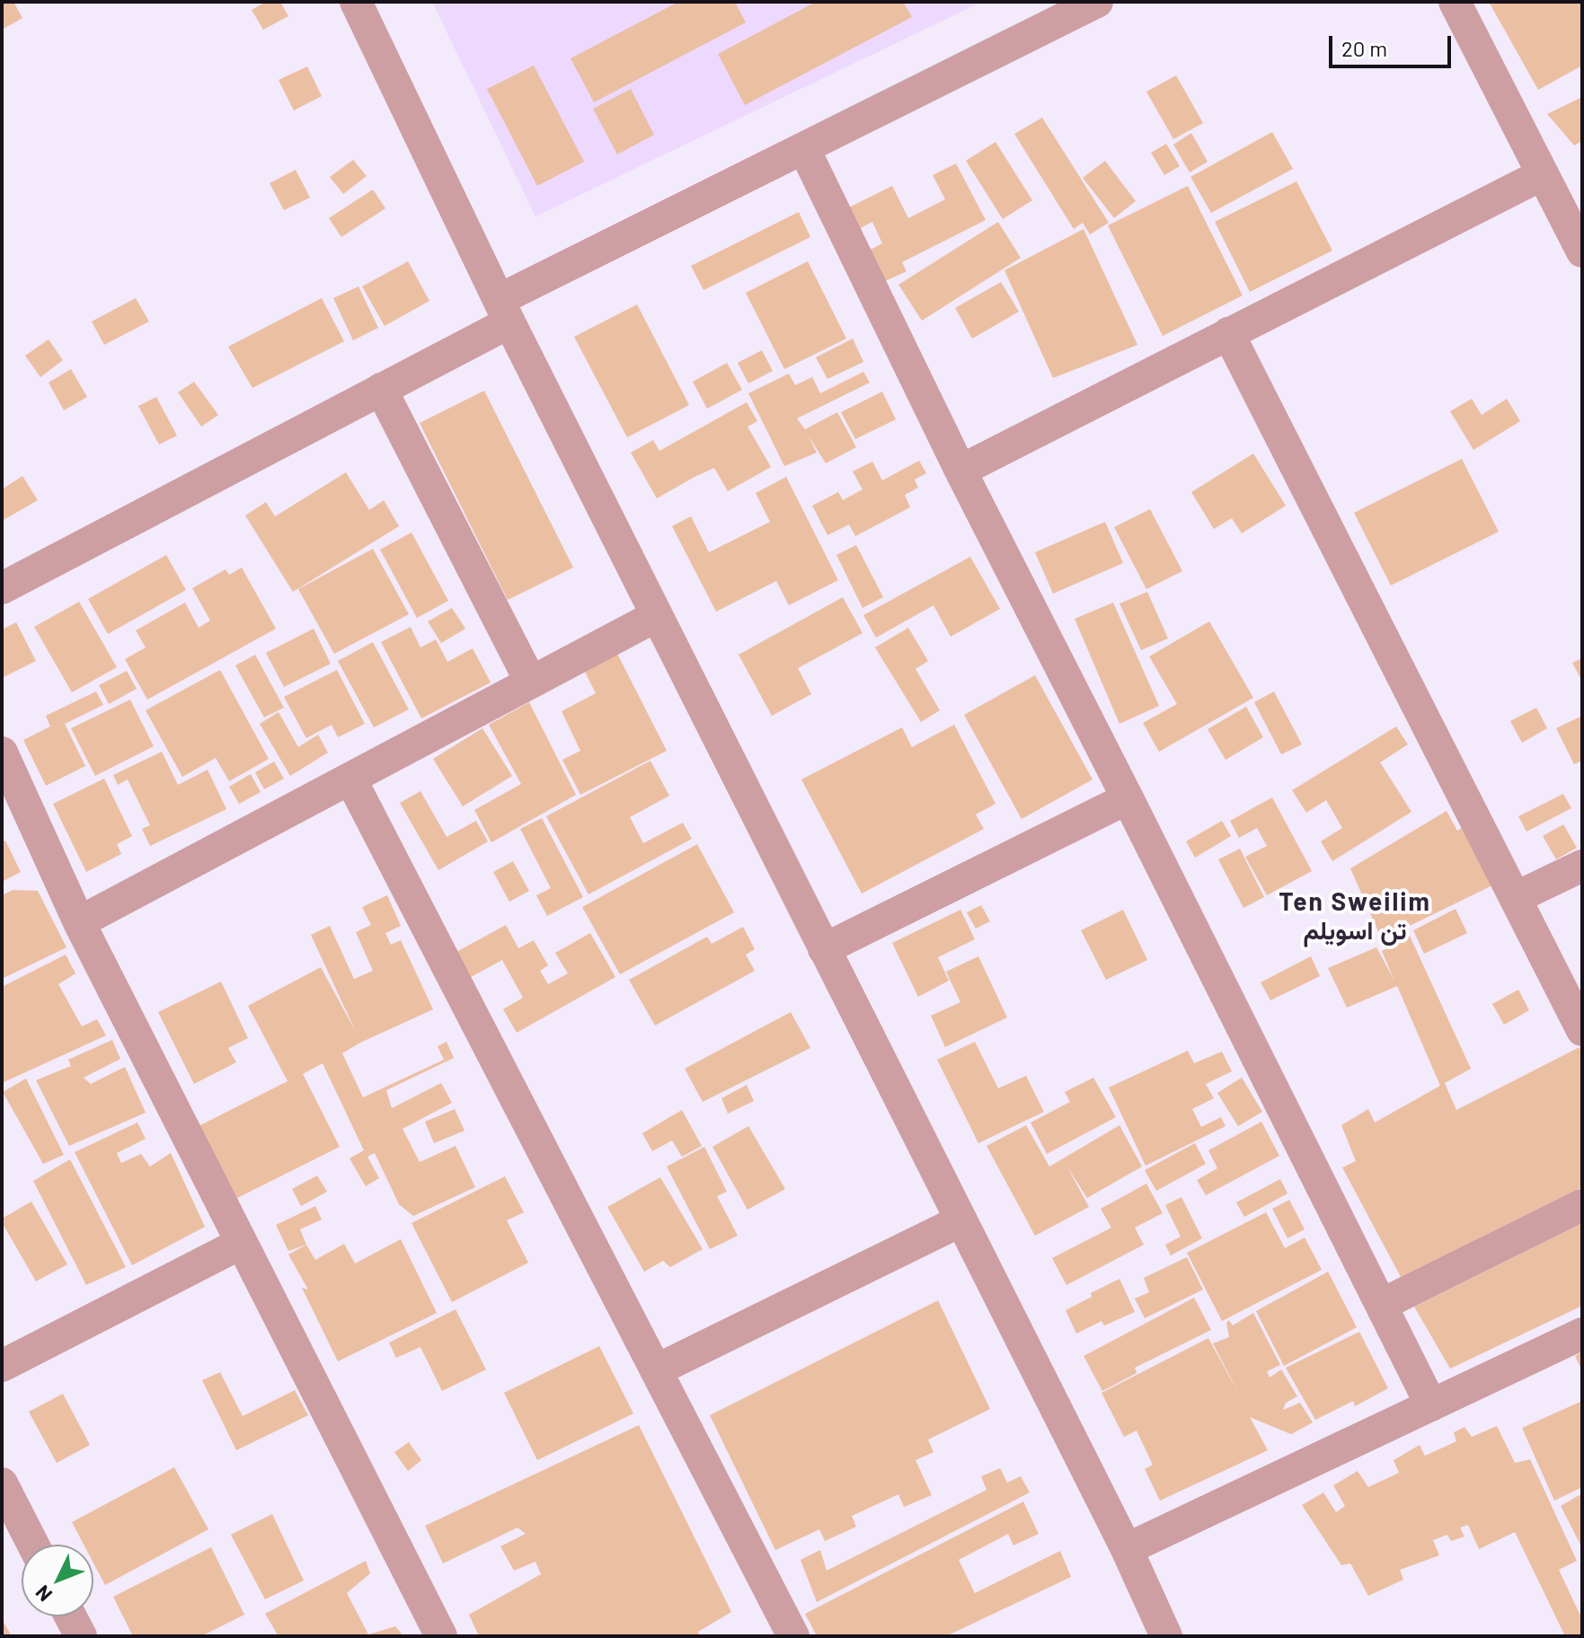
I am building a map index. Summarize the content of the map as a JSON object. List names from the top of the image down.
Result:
{
  "districts": ["Ten Sweilim تن اسويلم"],
  "scale_bar": "20 m",
  "north": "bottom left"
}
